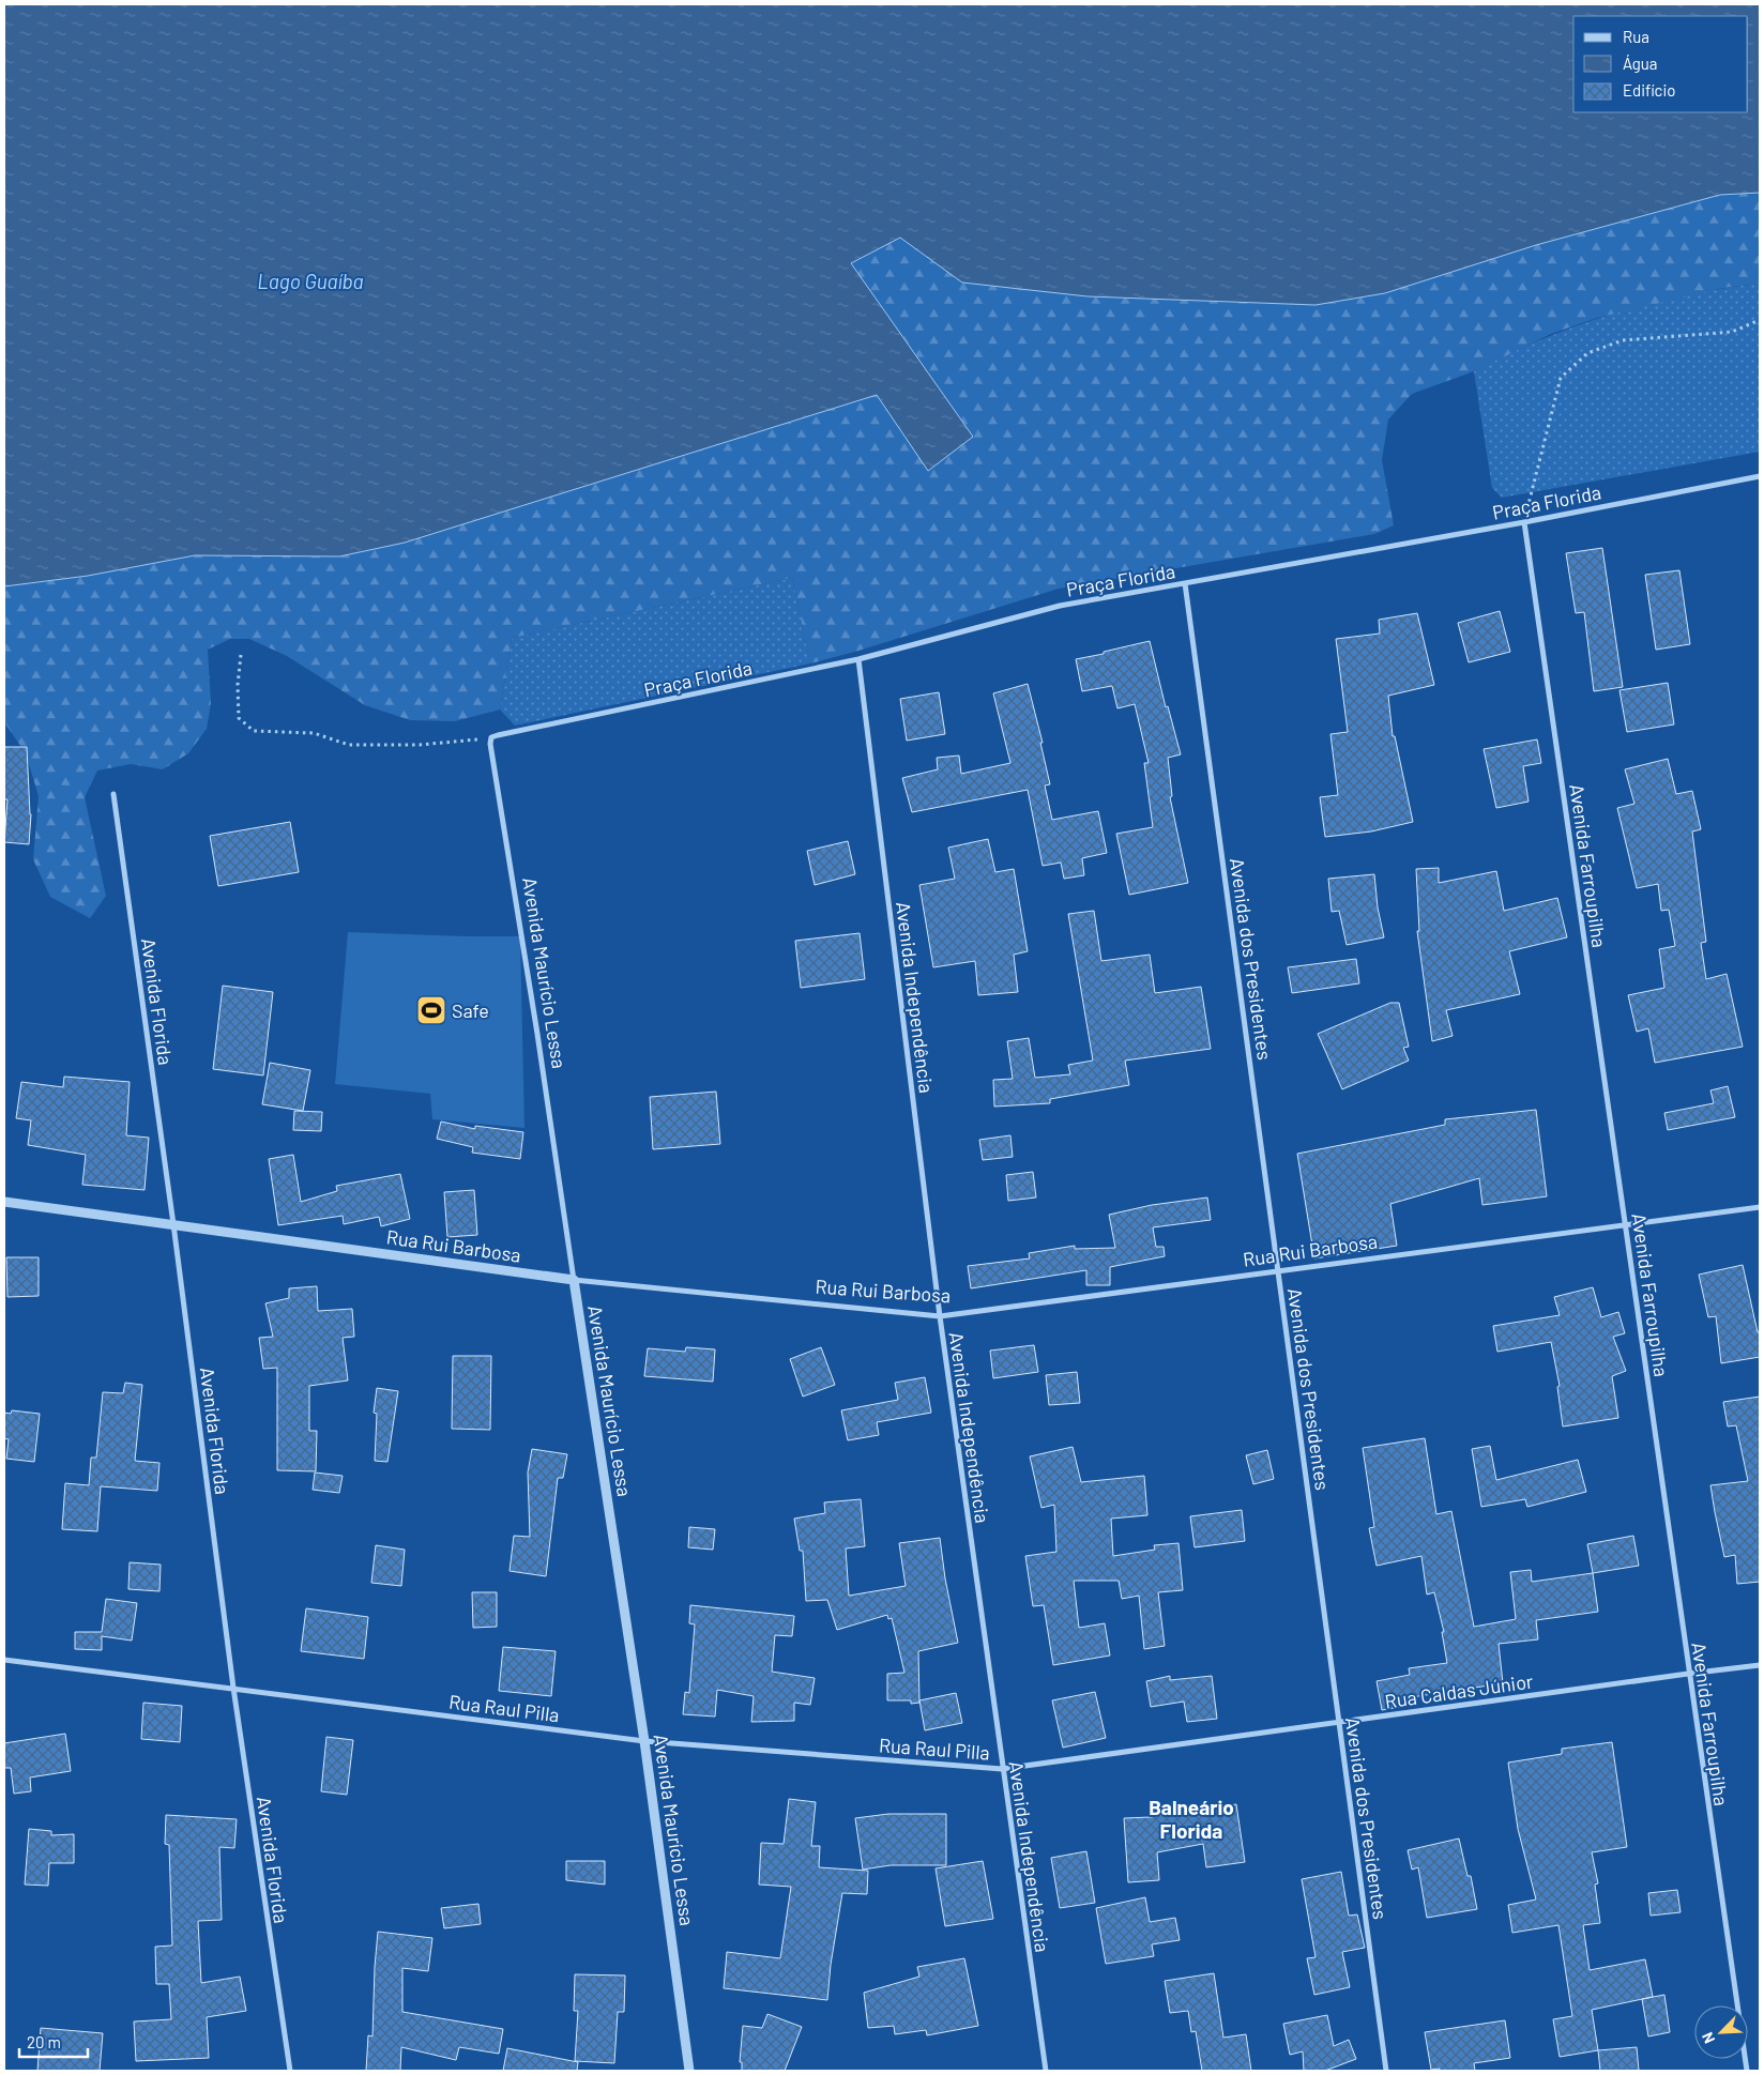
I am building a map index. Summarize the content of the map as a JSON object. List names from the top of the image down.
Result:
{
  "streets": {
    "street": [
      "Praça Florida",
      "Avenida Farroupilha",
      "Avenida dos Presidentes",
      "Avenida Maurício Lessa",
      "Avenida Independência",
      "Avenida Florida",
      "Rua Rui Barbosa",
      "Rua Caldas Júnior",
      "Rua Raul Pilla"
    ]
  },
  "crossings": [
    ["Praça Florida", "Avenida Farroupilha"],
    ["Praça Florida", "Avenida dos Presidentes"],
    ["Praça Florida", "Avenida Maurício Lessa"],
    ["Praça Florida", "Avenida Independência"],
    ["Avenida Farroupilha", "Rua Rui Barbosa"],
    ["Avenida Farroupilha", "Rua Caldas Júnior"],
    ["Avenida dos Presidentes", "Rua Rui Barbosa"],
    ["Avenida dos Presidentes", "Rua Caldas Júnior"],
    ["Avenida Maurício Lessa", "Rua Rui Barbosa"],
    ["Avenida Maurício Lessa", "Rua Raul Pilla"],
    ["Avenida Independência", "Rua Rui Barbosa"],
    ["Avenida Independência", "Rua Caldas Júnior"],
    ["Avenida Independência", "Rua Raul Pilla"],
    ["Avenida Florida", "Rua Rui Barbosa"],
    ["Avenida Florida", "Rua Raul Pilla"],
    ["Rua Caldas Júnior", "Rua Raul Pilla"]
  ],
  "districts": ["Balneário Florida"],
  "water": ["Lago Guaíba"],
  "places": {
    "sports": ["Safe"]
  },
  "legend": ["Rua", "Água", "Edifício"],
  "scale_bar": "20 m",
  "north": "bottom left"
}
